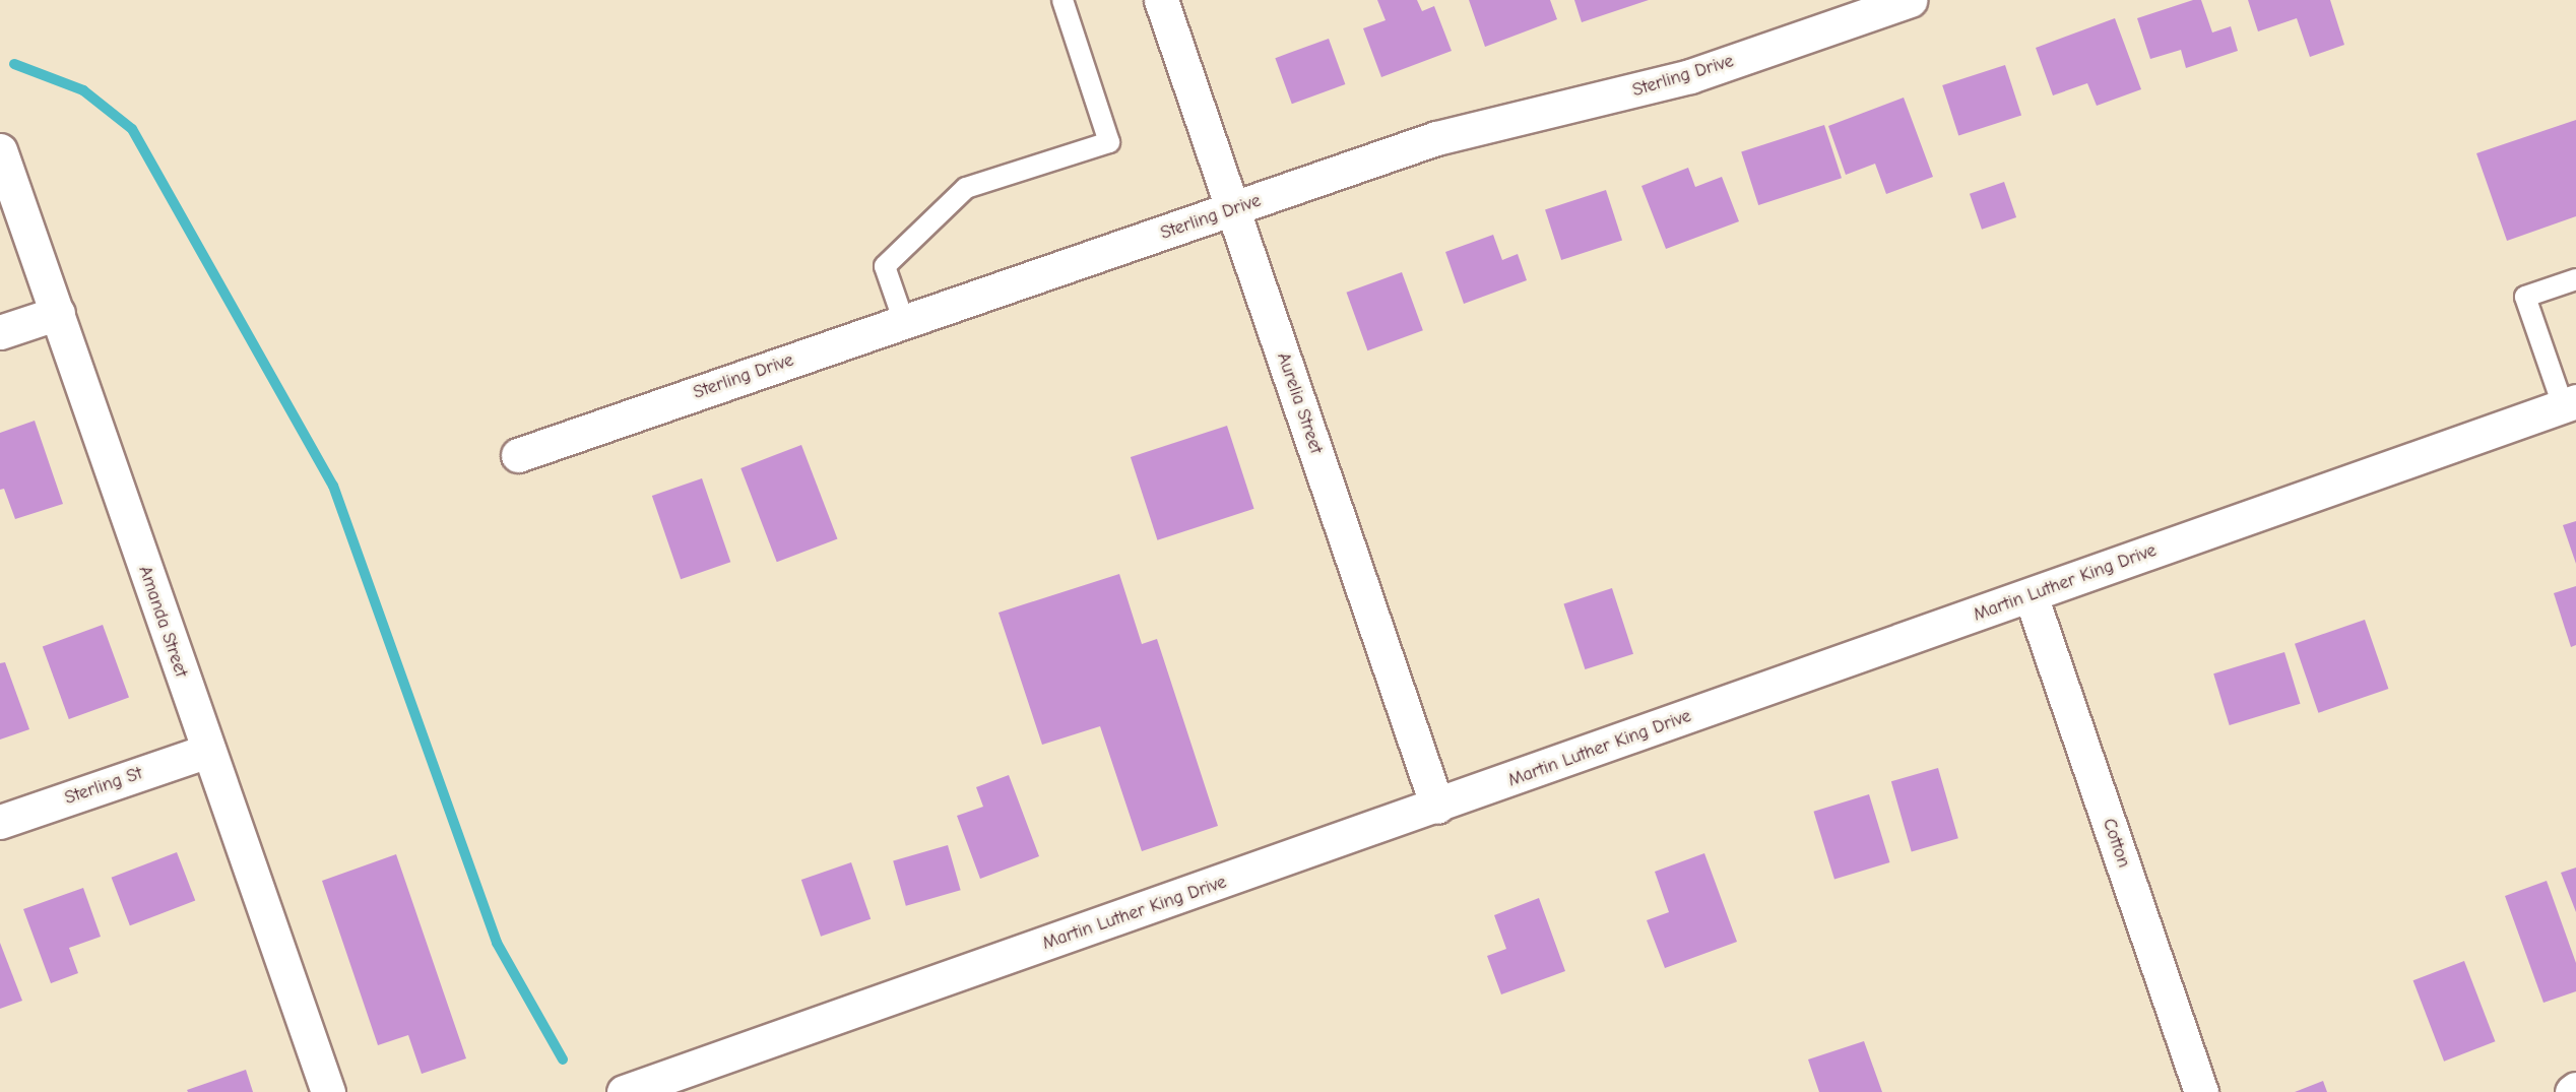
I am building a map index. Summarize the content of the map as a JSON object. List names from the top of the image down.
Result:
{
  "streets": {
    "street": [
      "Sterling Drive",
      "Aurelia Street",
      "Martin Luther King Drive",
      "Amanda Street",
      "Sterling St",
      "Cotton"
    ]
  },
  "crossings": [
    ["Sterling Drive", "Aurelia Street"],
    ["Aurelia Street", "Martin Luther King Drive"],
    ["Martin Luther King Drive", "Cotton"],
    ["Amanda Street", "Sterling St"]
  ]
}
